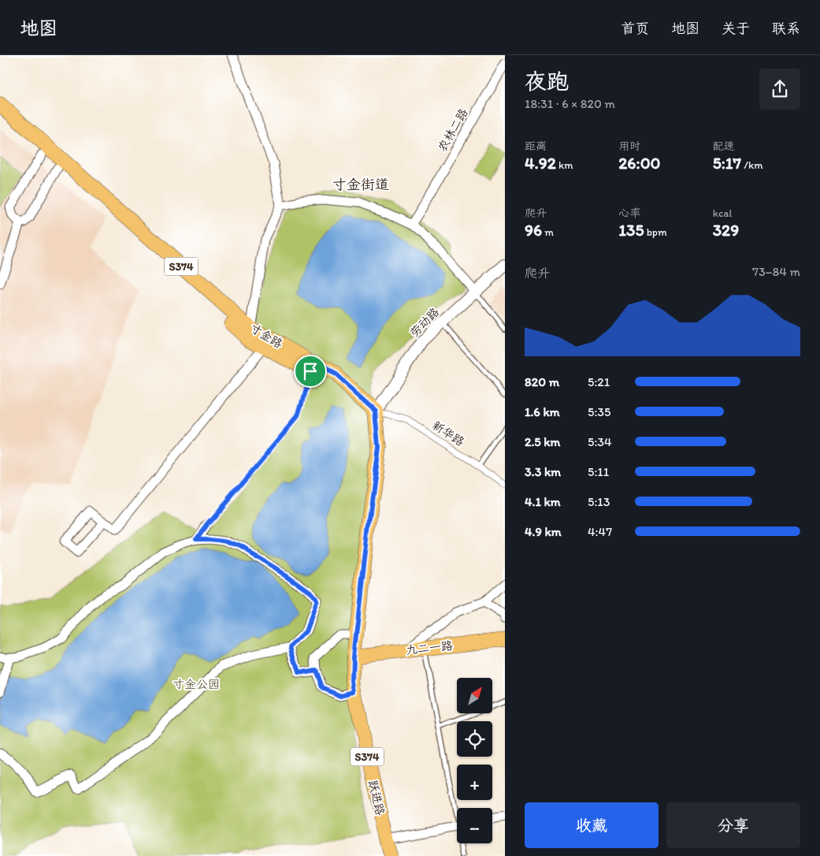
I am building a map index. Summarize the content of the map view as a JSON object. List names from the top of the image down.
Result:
{
  "streets": {
    "main road": [
      "S374",
      "寸金路",
      "九二一路",
      "跃进路"
    ],
    "street": ["农林二路", "劳动路", "新华路"]
  },
  "crossings": [
    ["劳动路", "寸金路"],
    ["劳动路", "新华路"],
    ["劳动路", "跃进路"],
    ["寸金路", "新华路"],
    ["寸金路", "跃进路"],
    ["新华路", "跃进路"],
    ["九二一路", "跃进路"]
  ],
  "districts": ["寸金街道"],
  "parks": ["寸金公园"],
  "north": "top right",
  "page": {
    "header": "地图",
    "nav": [
      "首页",
      "地图",
      "关于",
      "联系"
    ],
    "heading": ["夜跑", "18:31 · 6 × 820 m"],
    "stats": [
      ["距离", "4.92 km"],
      ["用时", "26:00"],
      ["配速", "5:17 /km"],
      ["爬升", "96 m"],
      ["心率", "135 bpm"],
      ["kcal", "329"]
    ],
    "chart": ["爬升", "73–84 m"],
    "list": [
      {
        "name": "820 m",
        "note": "5:21"
      },
      {
        "name": "1.6 km",
        "note": "5:35"
      },
      {
        "name": "2.5 km",
        "note": "5:34"
      },
      {
        "name": "3.3 km",
        "note": "5:11"
      },
      {
        "name": "4.1 km",
        "note": "5:13"
      },
      {
        "name": "4.9 km",
        "note": "4:47"
      }
    ],
    "map_buttons": ["+", "−"],
    "buttons": ["收藏", "分享"]
  }
}
